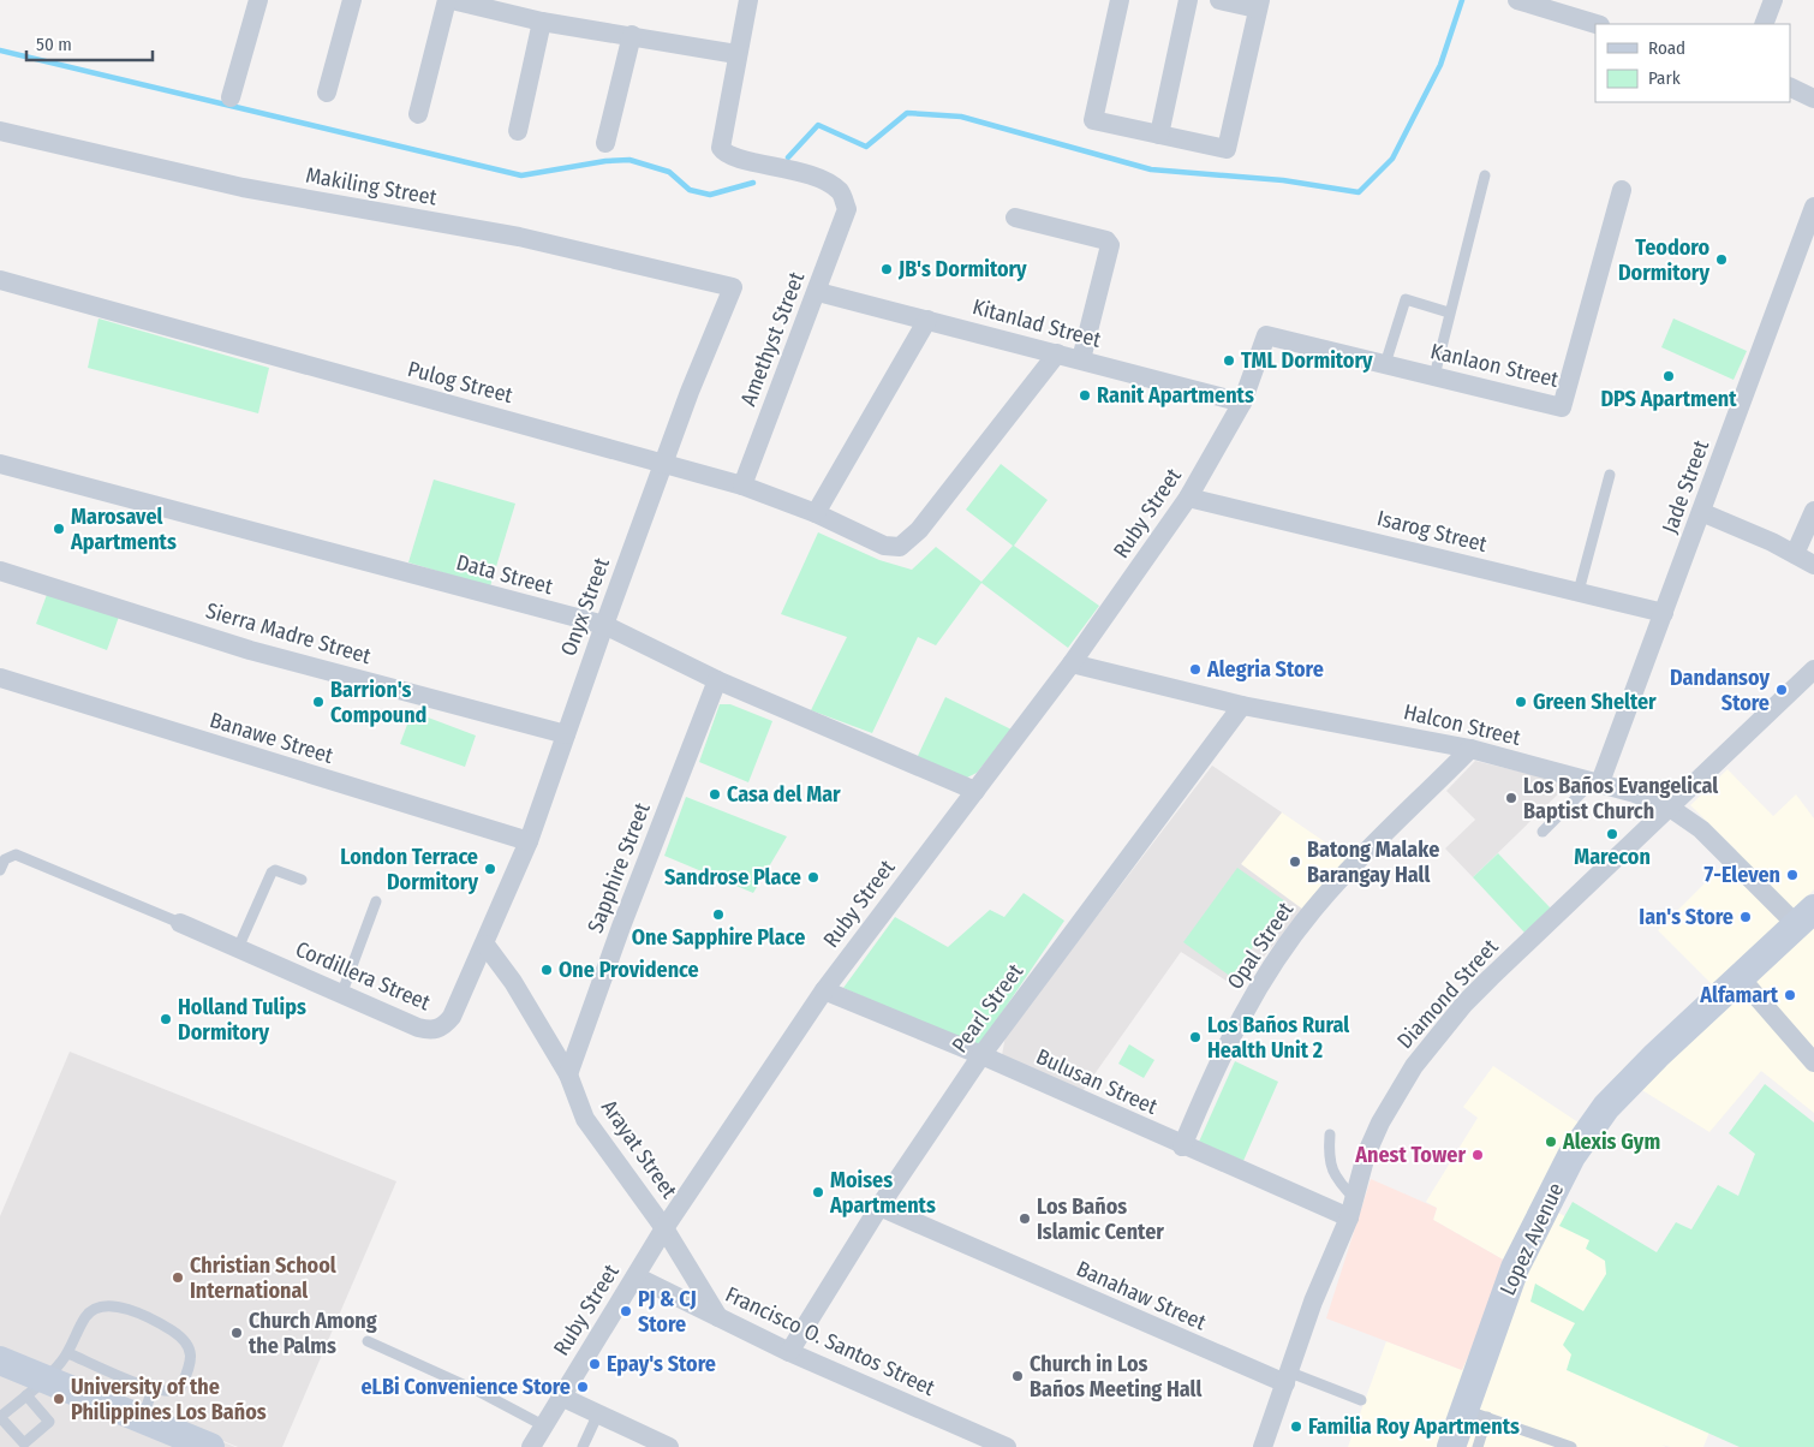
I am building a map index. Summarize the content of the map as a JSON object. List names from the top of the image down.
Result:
{
  "streets": {
    "main road": ["Lopez Avenue"],
    "street": [
      "Makiling Street",
      "Kitanlad Street",
      "Amethyst Street",
      "Kanlaon Street",
      "Pulog Street",
      "Jade Street",
      "Ruby Street",
      "Isarog Street",
      "Data Street",
      "Onyx Street",
      "Sierra Madre Street",
      "Halcon Street",
      "Banawe Street",
      "Sapphire Street",
      "Opal Street",
      "Cordillera Street",
      "Diamond Street",
      "Pearl Street",
      "Bulusan Street",
      "Arayat Street",
      "Banahaw Street",
      "Francisco O. Santos Street"
    ]
  },
  "crossings": [
    ["Makiling Street", "Onyx Street"],
    ["Kitanlad Street", "Amethyst Street"],
    ["Kitanlad Street", "Kanlaon Street"],
    ["Kitanlad Street", "Pulog Street"],
    ["Kitanlad Street", "Ruby Street"],
    ["Amethyst Street", "Pulog Street"],
    ["Kanlaon Street", "Ruby Street"],
    ["Pulog Street", "Onyx Street"],
    ["Jade Street", "Isarog Street"],
    ["Jade Street", "Halcon Street"],
    ["Ruby Street", "Isarog Street"],
    ["Ruby Street", "Data Street"],
    ["Ruby Street", "Halcon Street"],
    ["Ruby Street", "Bulusan Street"],
    ["Ruby Street", "Arayat Street"],
    ["Ruby Street", "Francisco O. Santos Street"],
    ["Data Street", "Onyx Street"],
    ["Data Street", "Sapphire Street"],
    ["Onyx Street", "Sierra Madre Street"],
    ["Onyx Street", "Banawe Street"],
    ["Onyx Street", "Cordillera Street"],
    ["Onyx Street", "Arayat Street"],
    ["Halcon Street", "Opal Street"],
    ["Halcon Street", "Diamond Street"],
    ["Halcon Street", "Pearl Street"],
    ["Halcon Street", "Lopez Avenue"],
    ["Sapphire Street", "Arayat Street"],
    ["Opal Street", "Bulusan Street"],
    ["Cordillera Street", "Arayat Street"],
    ["Diamond Street", "Bulusan Street"],
    ["Diamond Street", "Banahaw Street"],
    ["Pearl Street", "Bulusan Street"],
    ["Pearl Street", "Banahaw Street"],
    ["Pearl Street", "Francisco O. Santos Street"],
    ["Arayat Street", "Francisco O. Santos Street"]
  ],
  "places": [
    "Teodoro Dormitory",
    "JB's Dormitory",
    "TML Dormitory",
    "DPS Apartment",
    "Ranit Apartments",
    "Marosavel Apartments",
    "Alegria Store",
    "Dandansoy Store",
    "Barrion's Compound",
    "Green Shelter",
    "Casa del Mar",
    "Los Baños Evangelical Baptist Church",
    "Marecon",
    "Batong Malake Barangay Hall",
    "London Terrace Dormitory",
    "7-Eleven",
    "Sandrose Place",
    "One Sapphire Place",
    "Ian's Store",
    "One Providence",
    "Alfamart",
    "Holland Tulips Dormitory",
    "Los Baños Rural Health Unit 2",
    "Alexis Gym",
    "Anest Tower",
    "Moises Apartments",
    "Los Baños Islamic Center",
    "Christian School International",
    "PJ & CJ Store",
    "Church Among the Palms",
    "Epay's Store",
    "Church in Los Baños Meeting Hall",
    "eLBi Convenience Store",
    "University of the Philippines Los Baños",
    "Familia Roy Apartments"
  ],
  "legend": ["Road", "Park"],
  "scale_bar": "50 m"
}
